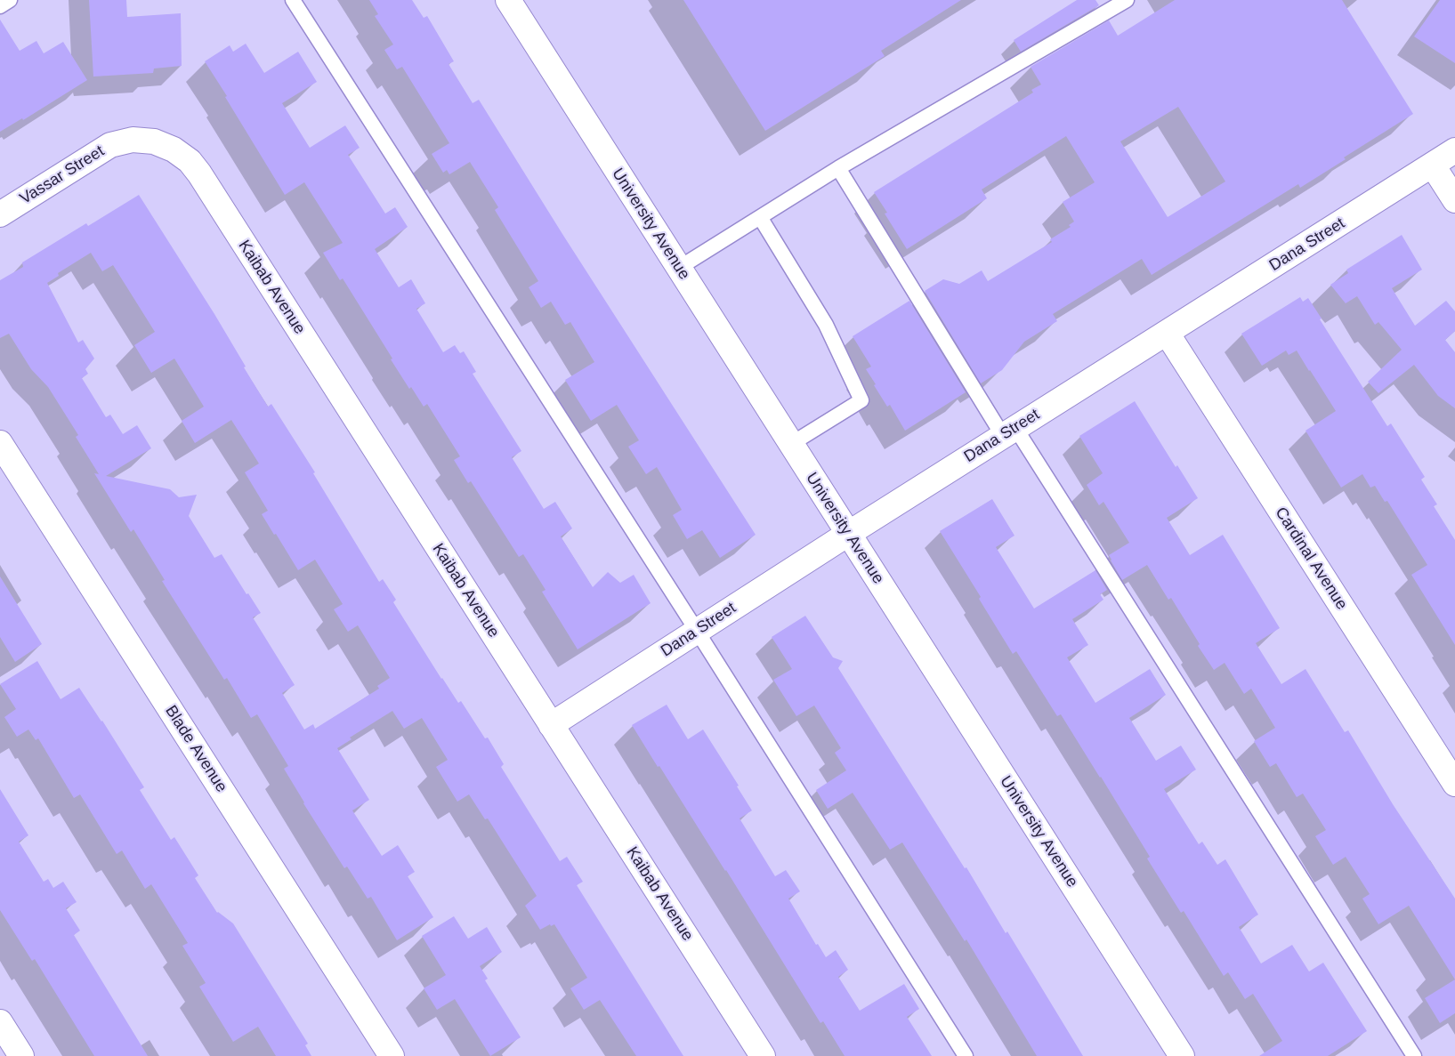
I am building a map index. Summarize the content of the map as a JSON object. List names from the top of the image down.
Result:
{
  "streets": {
    "street": [
      "Vassar Street",
      "University Avenue",
      "Dana Street",
      "Kaibab Avenue",
      "Cardinal Avenue",
      "Blade Avenue"
    ]
  },
  "crossings": [
    ["Vassar Street", "Kaibab Avenue"],
    ["University Avenue", "Dana Street"],
    ["Dana Street", "Kaibab Avenue"],
    ["Dana Street", "Cardinal Avenue"]
  ]
}
